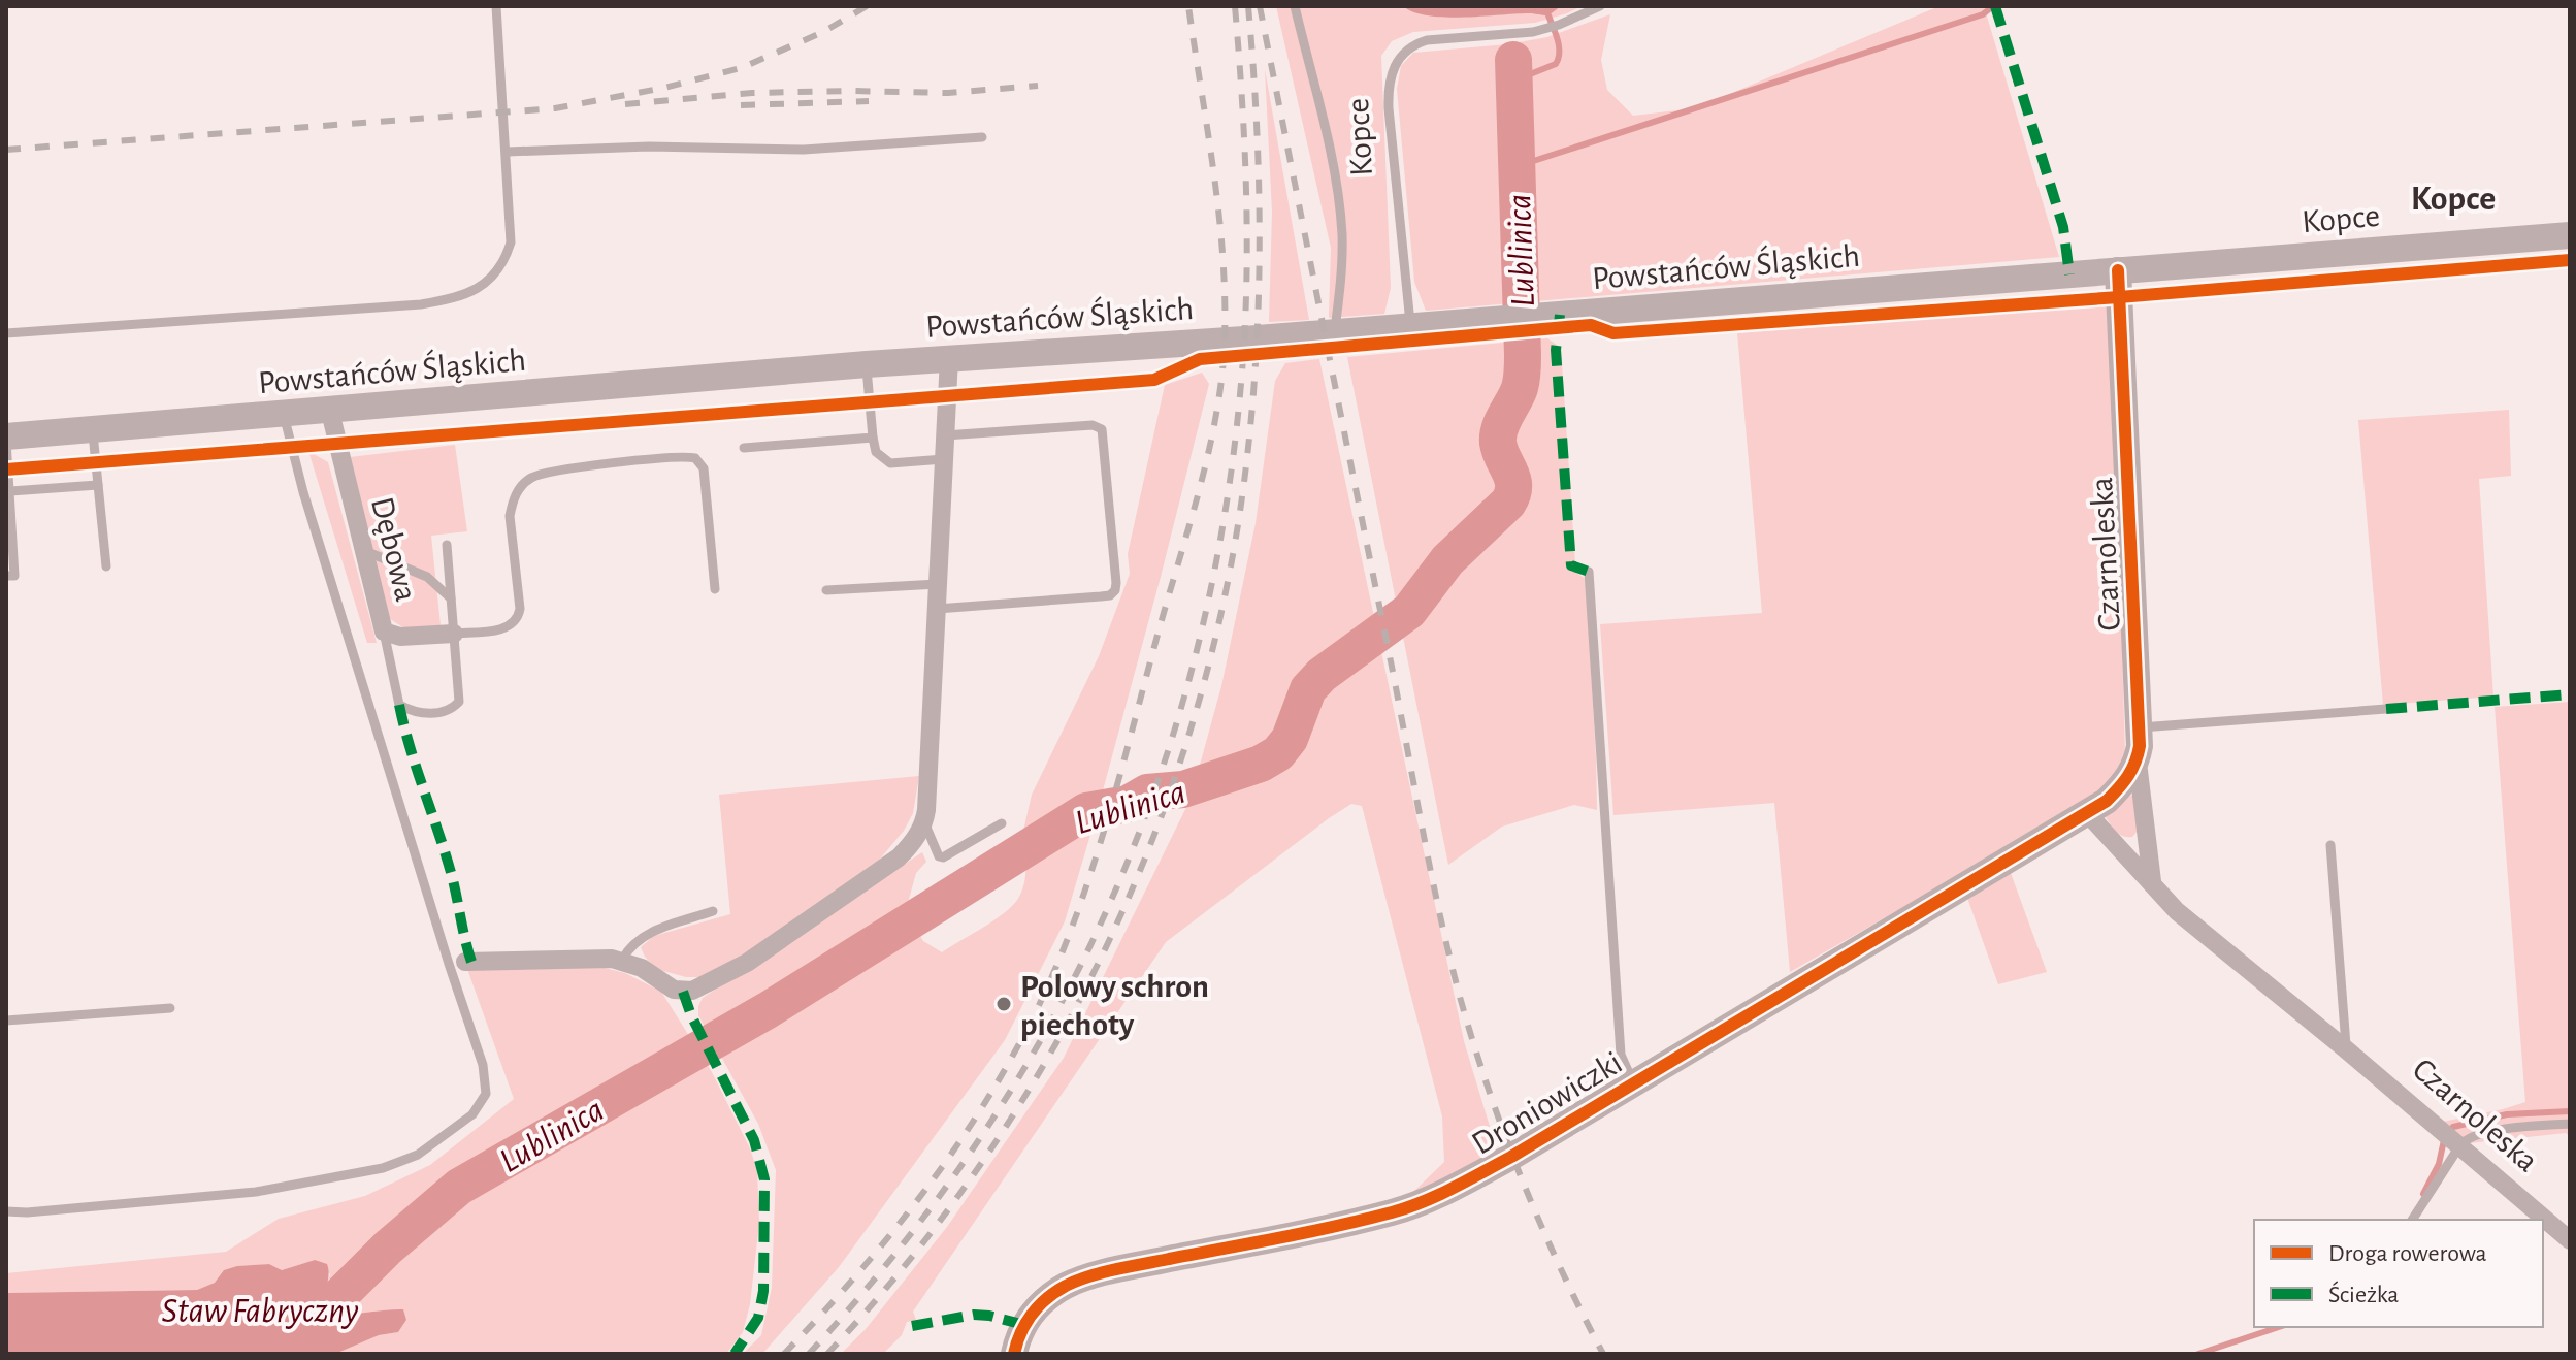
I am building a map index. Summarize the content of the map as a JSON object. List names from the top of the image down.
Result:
{
  "streets": {
    "main road": [
      "Kopce",
      "Powstańców Śląskich",
      "Czarnoleska",
      "Droniowiczki"
    ],
    "street": ["Dębowa"]
  },
  "crossings": [
    ["Kopce", "Powstańców Śląskich"],
    ["Kopce", "Czarnoleska"],
    ["Powstańców Śląskich", "Dębowa"],
    ["Powstańców Śląskich", "Czarnoleska"],
    ["Czarnoleska", "Droniowiczki"]
  ],
  "districts": ["Kopce"],
  "water": ["Lublinica", "Staw Fabryczny"],
  "places": ["Polowy schron piechoty"],
  "legend": ["Droga rowerowa", "Ścieżka"]
}
